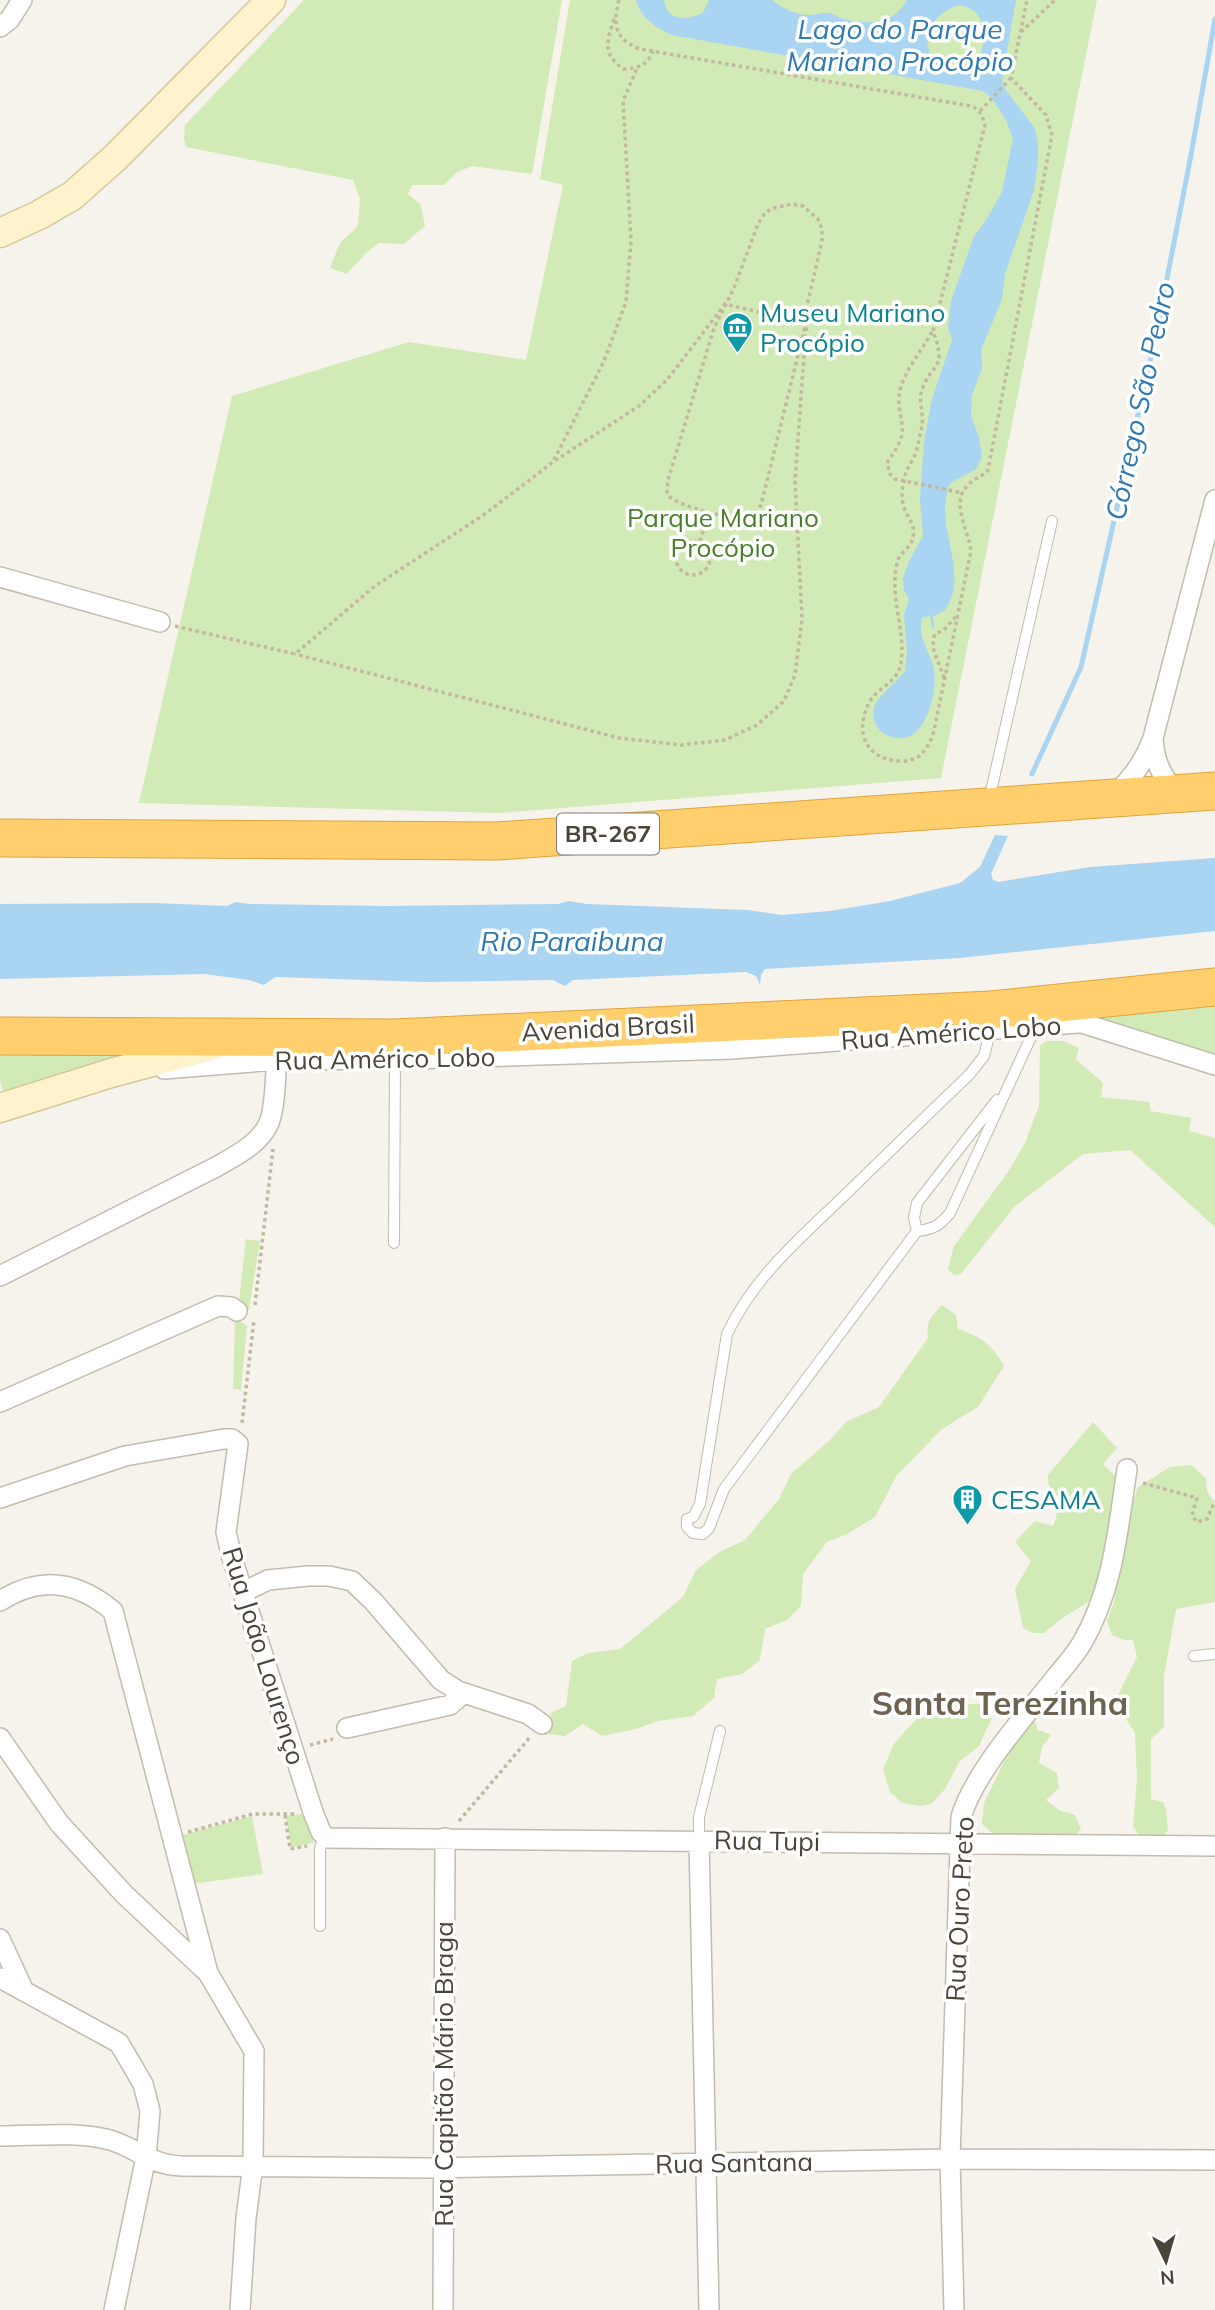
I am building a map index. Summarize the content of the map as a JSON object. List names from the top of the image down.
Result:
{
  "streets": {
    "highway": ["BR-267", "Avenida Brasil"],
    "street": [
      "Rua Américo Lobo",
      "Rua João Lourenço",
      "Rua Tupi",
      "Rua Ouro Preto",
      "Rua Capitão Mário Braga",
      "Rua Santana"
    ]
  },
  "crossings": [
    ["Avenida Brasil", "Rua Américo Lobo"],
    ["Rua João Lourenço", "Rua Tupi"],
    ["Rua Tupi", "Rua Ouro Preto"],
    ["Rua Tupi", "Rua Capitão Mário Braga"],
    ["Rua Ouro Preto", "Rua Santana"],
    ["Rua Capitão Mário Braga", "Rua Santana"]
  ],
  "districts": ["Santa Terezinha"],
  "water": ["Lago do Parque Mariano Procópio", "Córrego São Pedro", "Rio Paraibuna"],
  "parks": ["Parque Mariano Procópio"],
  "places": {
    "museum": ["Museu Mariano Procópio"],
    "building": ["CESAMA"]
  },
  "north": "bottom"
}
